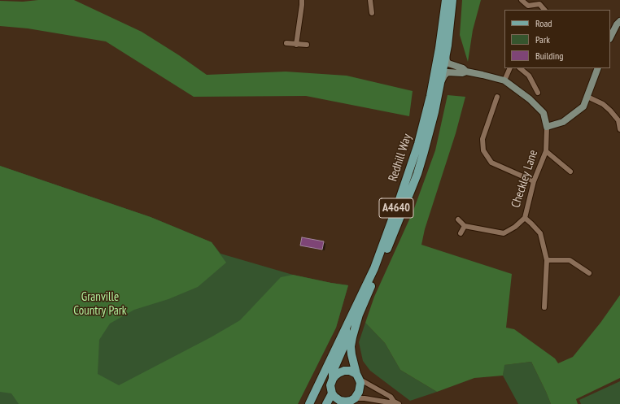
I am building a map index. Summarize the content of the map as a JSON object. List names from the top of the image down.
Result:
{
  "streets": {
    "main road": ["Redhill Way", "A4640"],
    "street": ["Checkley Lane"]
  },
  "crossings": [
    ["Redhill Way", "Checkley Lane"],
    ["Redhill Way", "A4640"]
  ],
  "parks": ["Granville Country Park"],
  "legend": ["Road", "Park", "Building"]
}
